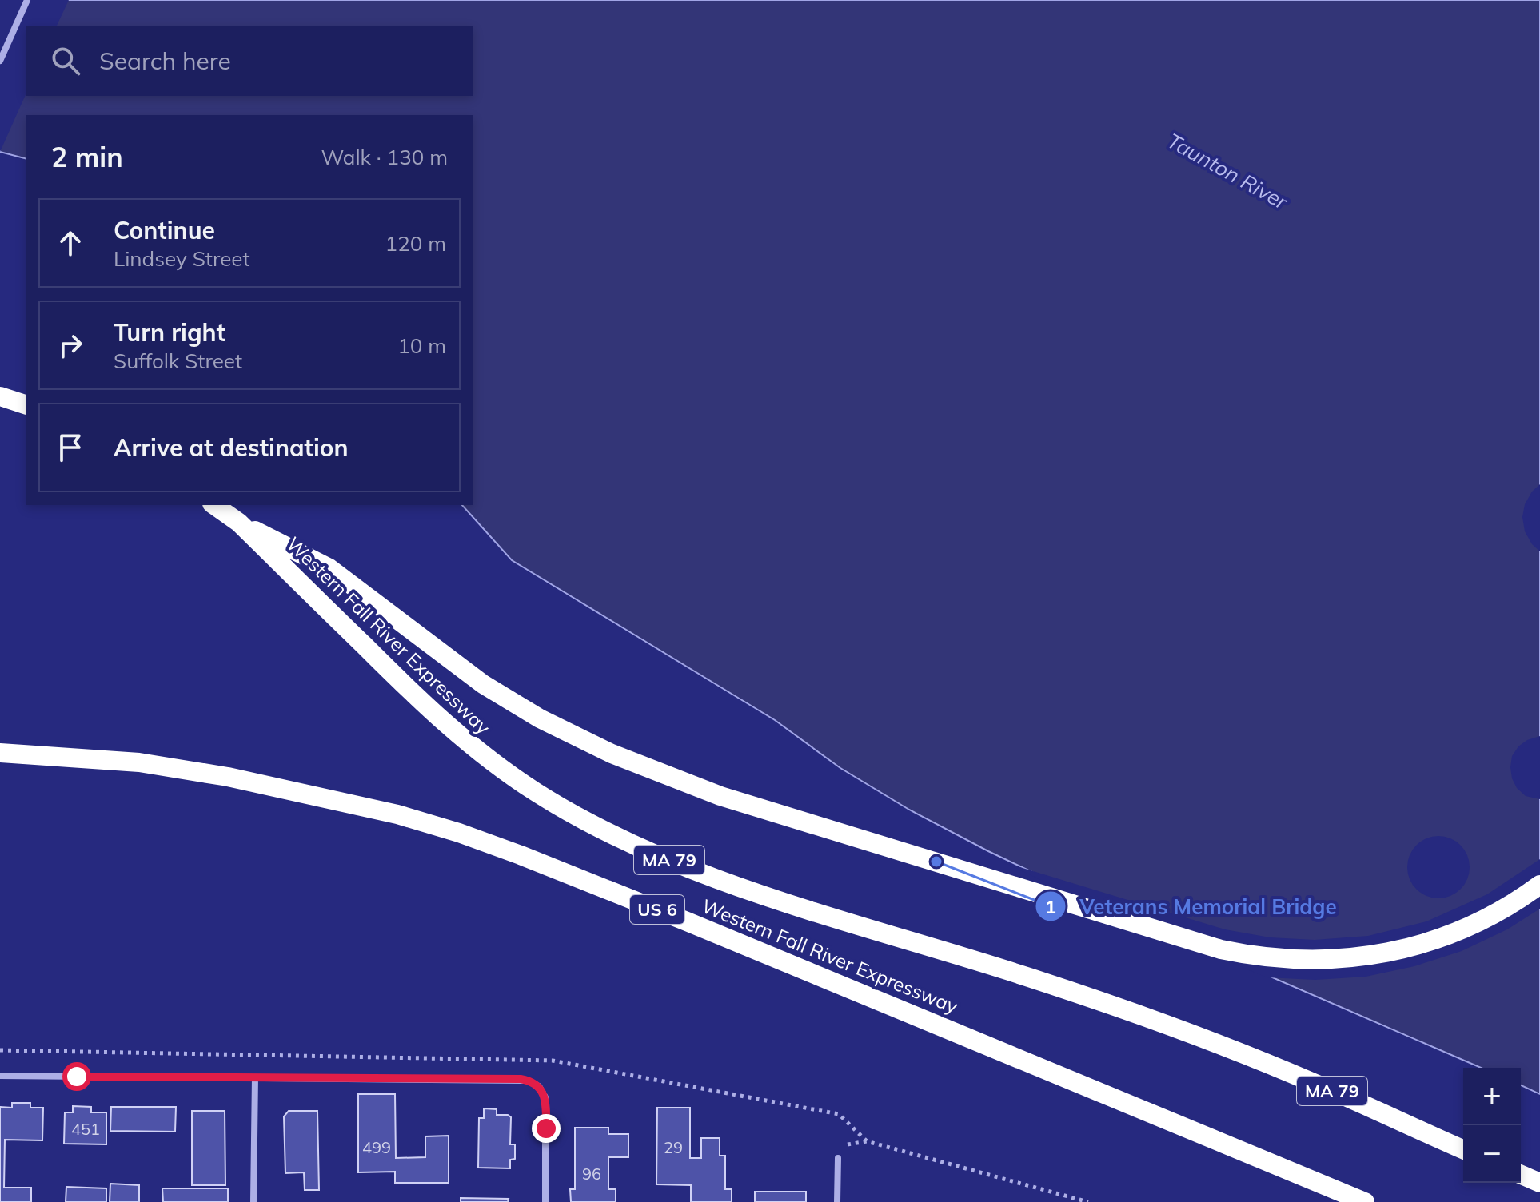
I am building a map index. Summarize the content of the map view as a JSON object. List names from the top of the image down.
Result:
{
  "streets": {
    "highway": ["Western Fall River Expressway", "MA 79", "US 6"]
  },
  "water": ["Taunton River"],
  "places": ["Veterans Memorial Bridge"],
  "house_numbers": [
    "451",
    "499",
    "29",
    "96"
  ],
  "page": {
    "search": "Search here",
    "heading": ["2 min", "Walk · 130 m"],
    "list": [
      ["Continue", "Lindsey Street", "120 m"],
      ["Turn right", "Suffolk Street", "10 m"],
      "Arrive at destination"
    ],
    "map_buttons": ["+", "−"]
  }
}
